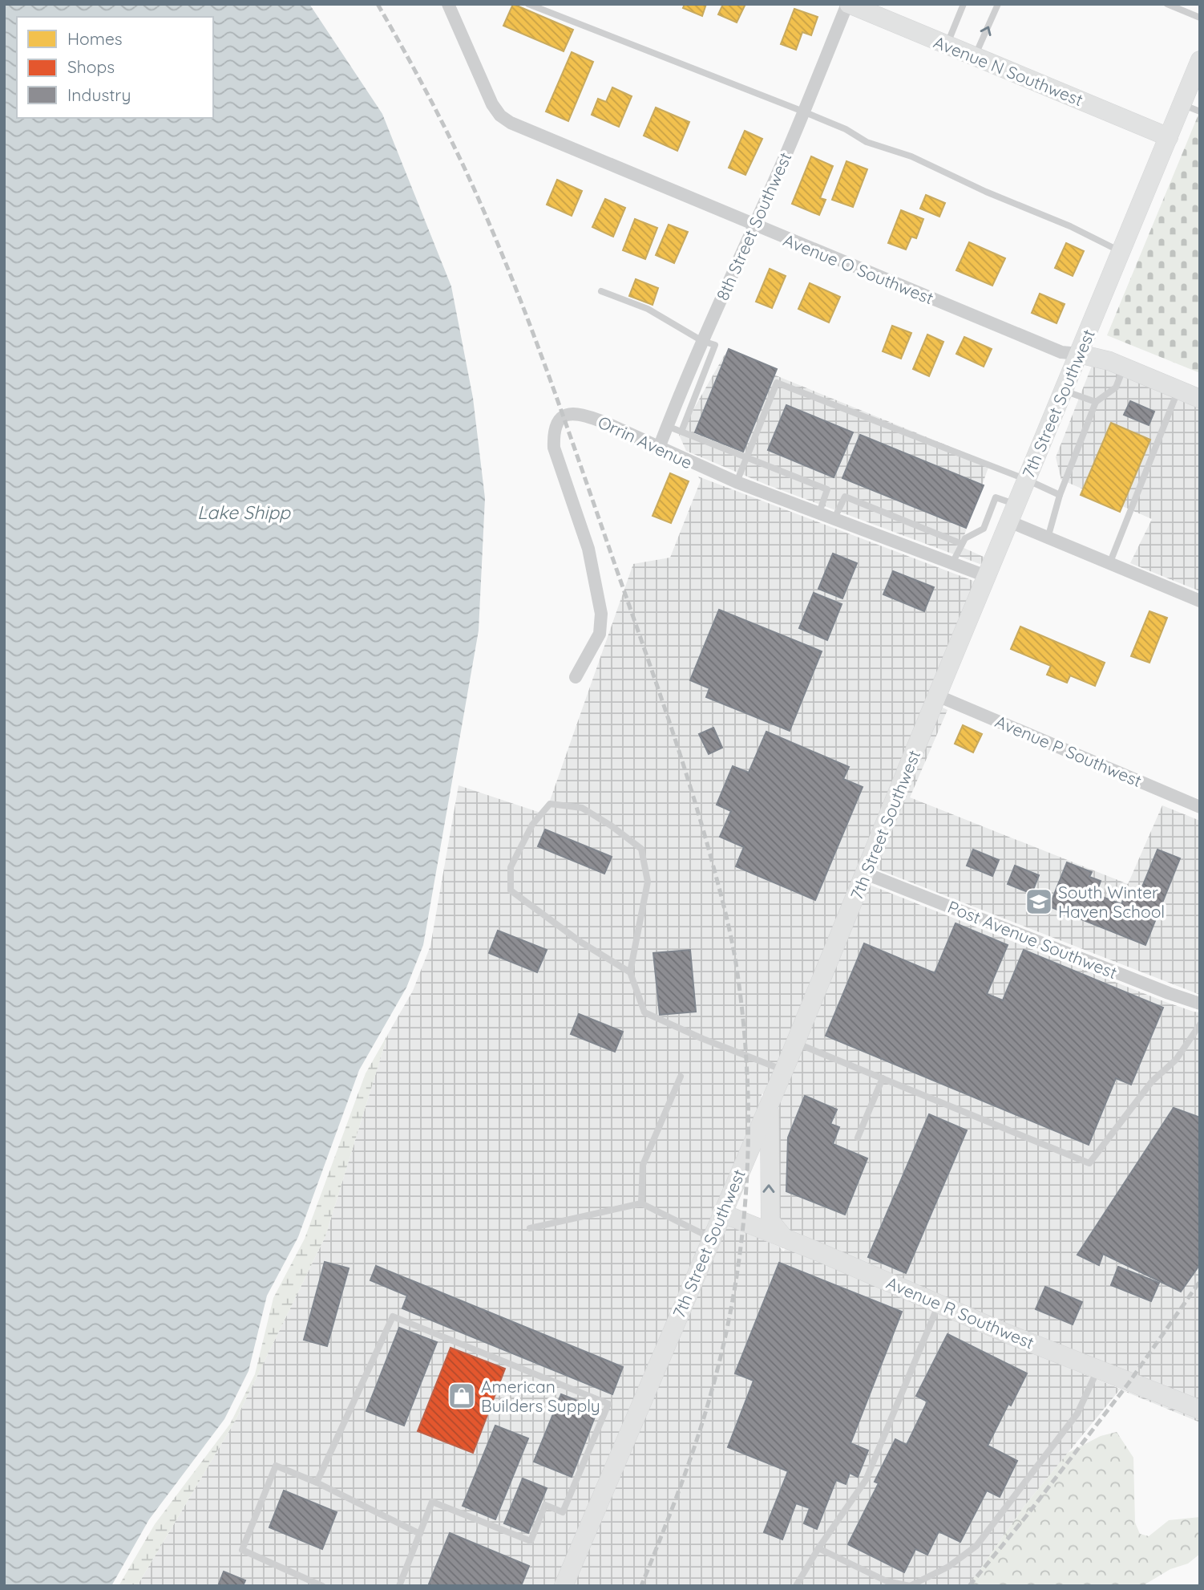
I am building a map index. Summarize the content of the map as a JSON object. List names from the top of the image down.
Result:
{
  "streets": {
    "street": [
      "Avenue N Southwest",
      "8th Street Southwest",
      "Avenue O Southwest",
      "7th Street Southwest",
      "Orrin Avenue",
      "Avenue P Southwest",
      "Post Avenue Southwest",
      "Avenue R Southwest"
    ]
  },
  "crossings": [
    ["Avenue N Southwest", "8th Street Southwest"],
    ["Avenue N Southwest", "7th Street Southwest"],
    ["8th Street Southwest", "Avenue O Southwest"],
    ["8th Street Southwest", "Orrin Avenue"],
    ["Avenue O Southwest", "7th Street Southwest"],
    ["7th Street Southwest", "Orrin Avenue"],
    ["7th Street Southwest", "Avenue P Southwest"],
    ["7th Street Southwest", "Post Avenue Southwest"],
    ["7th Street Southwest", "Avenue R Southwest"]
  ],
  "water": ["Lake Shipp"],
  "places": {
    "school or university": ["South Winter Haven School"],
    "shop": ["American Builders Supply"]
  },
  "legend": ["Homes", "Shops", "Industry"]
}
